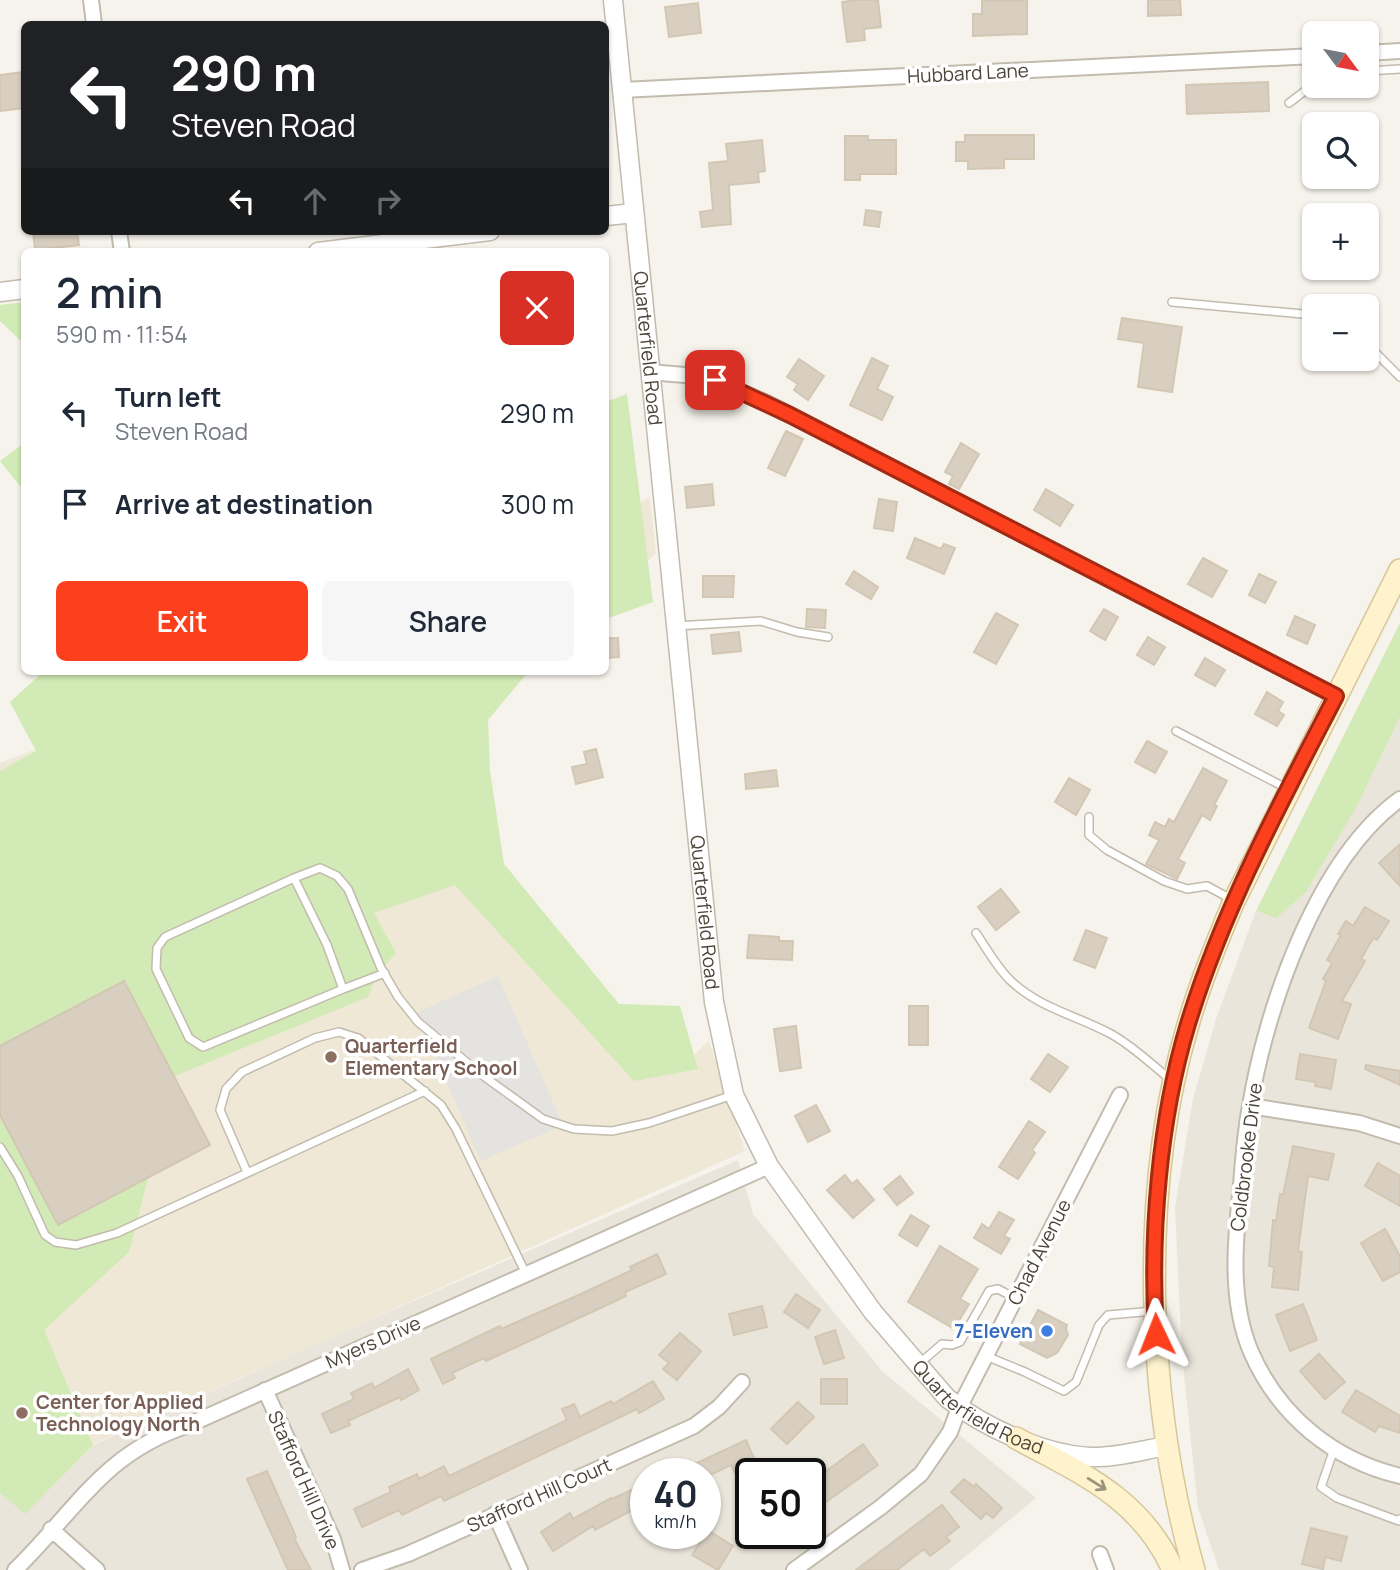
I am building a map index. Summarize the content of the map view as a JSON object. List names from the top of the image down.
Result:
{
  "streets": {
    "street": [
      "Hubbard Lane",
      "Quarterfield Road",
      "Coldbrooke Drive",
      "Chad Avenue",
      "Myers Drive",
      "Stafford Hill Drive",
      "Stafford Hill Court"
    ]
  },
  "crossings": [
    ["Hubbard Lane", "Quarterfield Road"],
    ["Quarterfield Road", "Chad Avenue"],
    ["Quarterfield Road", "Myers Drive"],
    ["Myers Drive", "Stafford Hill Drive"]
  ],
  "places": ["Quarterfield Elementary School", "7-Eleven", "Center for Applied Technology North"],
  "north": "bottom right",
  "page": {
    "map_buttons": ["+", "−"],
    "turn": ["290 m", "Steven Road"],
    "heading": ["2 min", "590 m · 11:54"],
    "list": [
      {
        "name": "Turn left",
        "note": "Steven Road",
        "value": "290 m"
      },
      {
        "name": "Arrive at destination",
        "value": "300 m"
      }
    ],
    "buttons": ["Exit", "Share"],
    "speed": "40 km/h",
    "limit": "50"
  }
}
